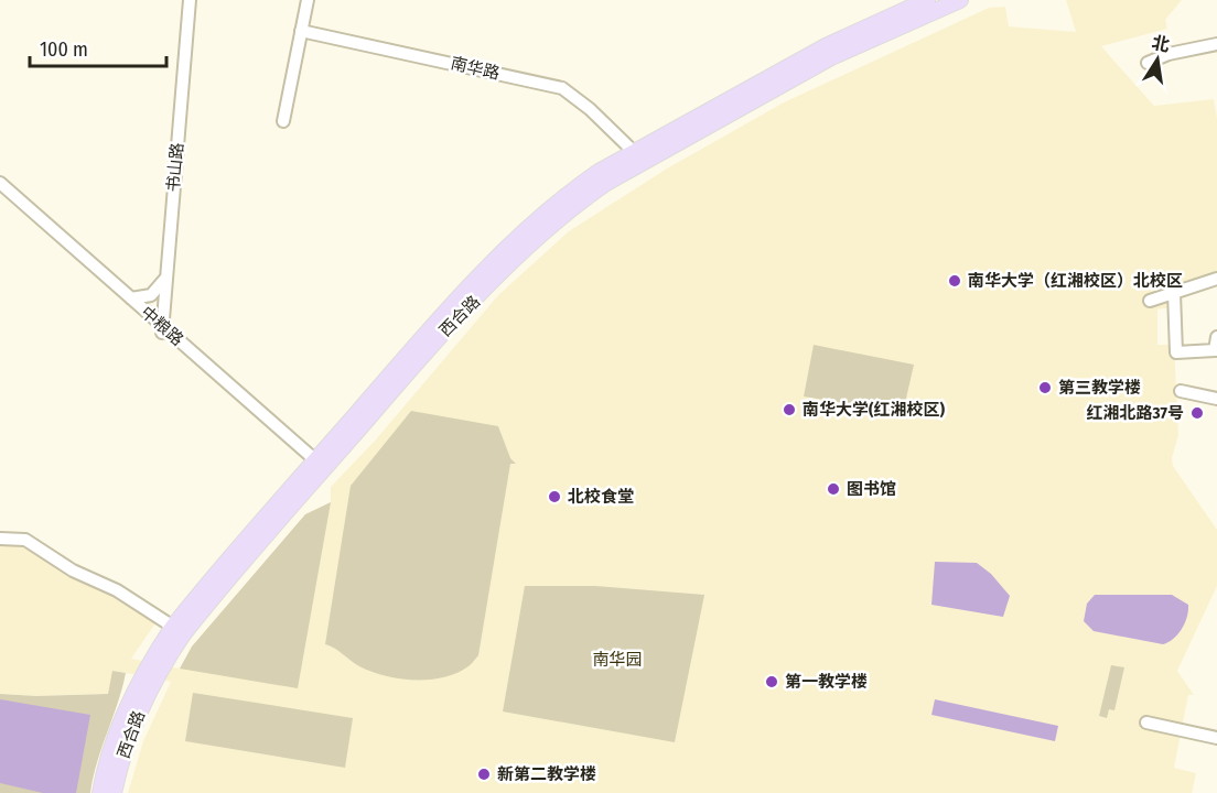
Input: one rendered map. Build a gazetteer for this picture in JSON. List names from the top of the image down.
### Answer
{
  "streets": {
    "main road": ["西合路"],
    "street": ["南华路", "书山路", "中粮路"]
  },
  "crossings": [
    ["书山路", "中粮路"],
    ["西合路", "中粮路"]
  ],
  "parks": ["南华园"],
  "places": [
    "南华大学（红湘校区）北校区",
    "第三教学楼",
    "南华大学(红湘校区)",
    "红湘北路37号",
    "图书馆",
    "北校食堂",
    "第一教学楼",
    "新第二教学楼"
  ],
  "scale_bar": "100 m",
  "north": "top"
}
